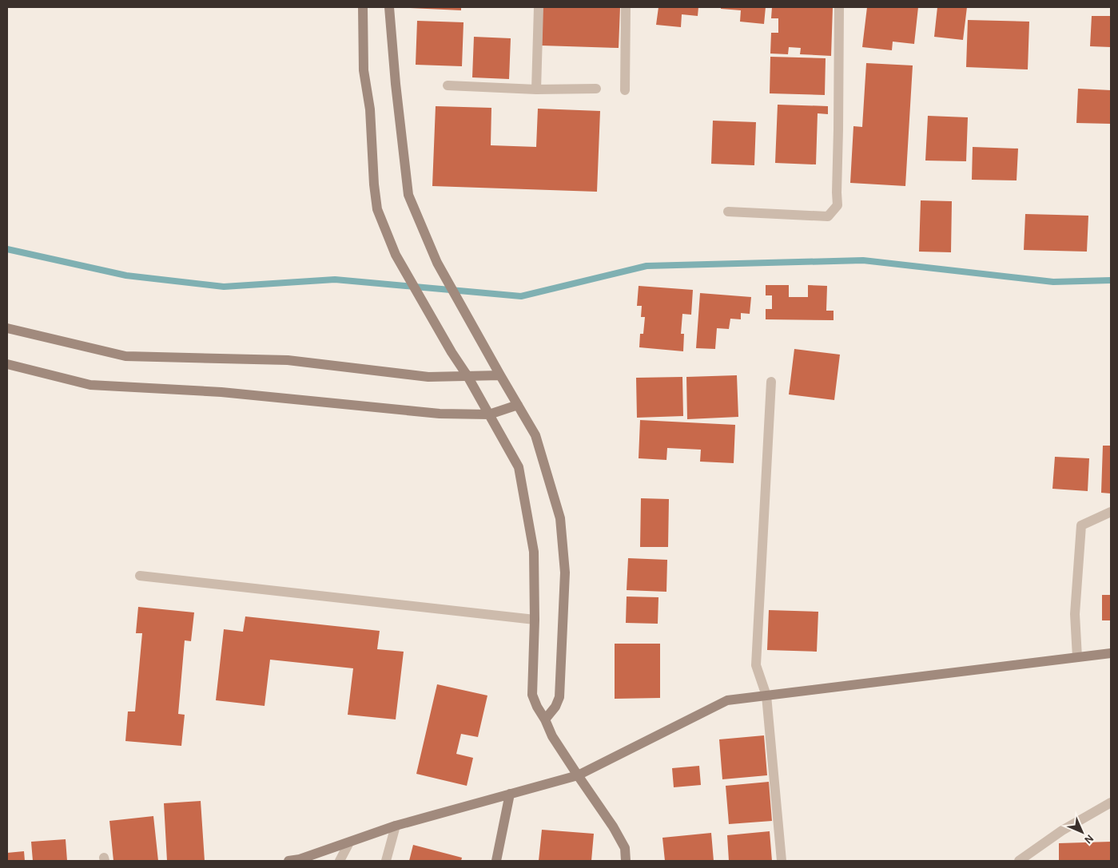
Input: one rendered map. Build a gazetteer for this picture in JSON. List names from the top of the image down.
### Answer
{
  "north": "bottom right"
}
